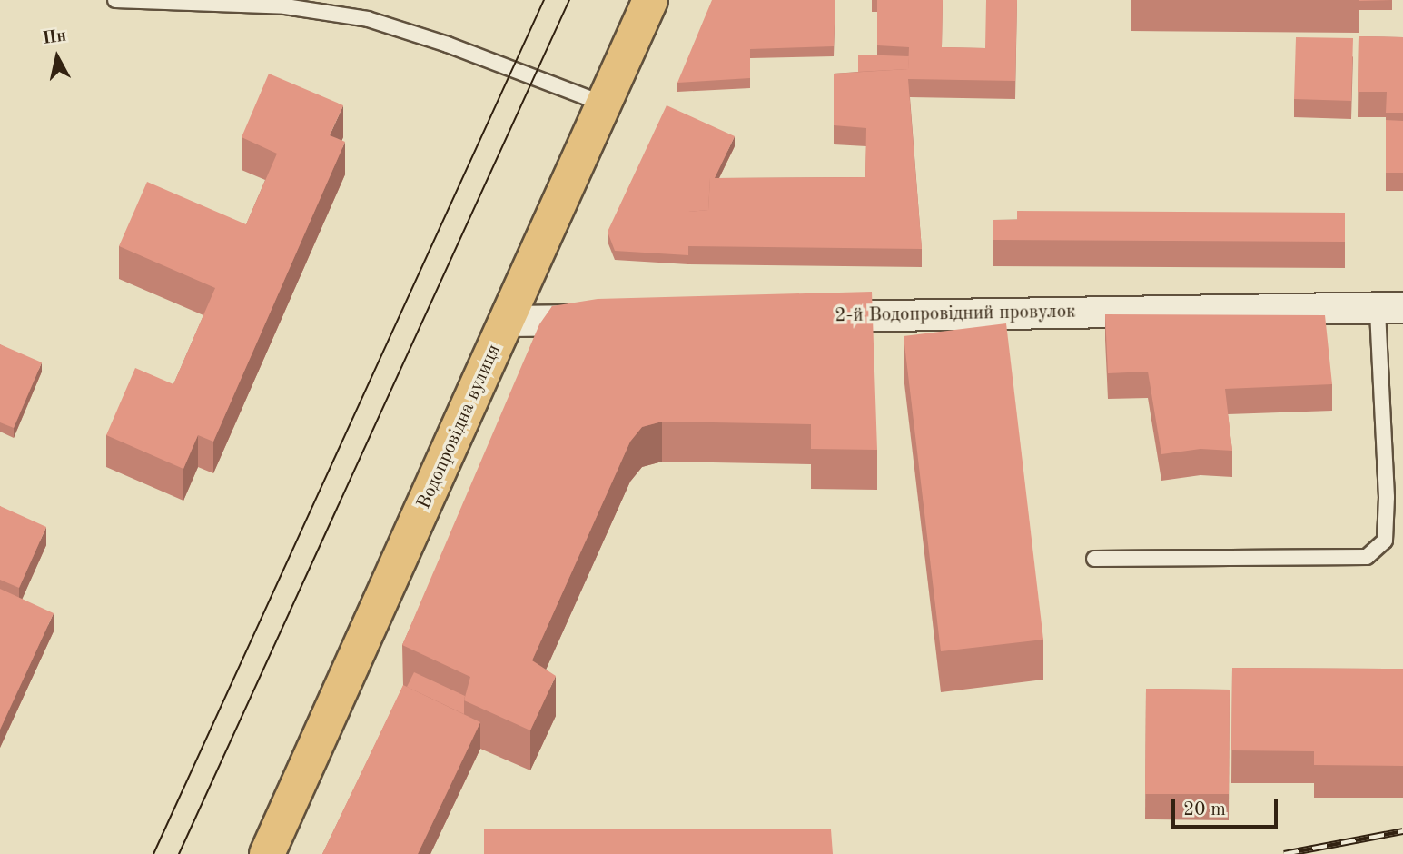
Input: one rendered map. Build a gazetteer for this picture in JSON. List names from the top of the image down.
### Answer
{
  "streets": {
    "main road": ["Водопровідна вулиця"],
    "street": ["2-й Водопровідний провулок"]
  },
  "scale_bar": "20 m",
  "north": "top"
}
